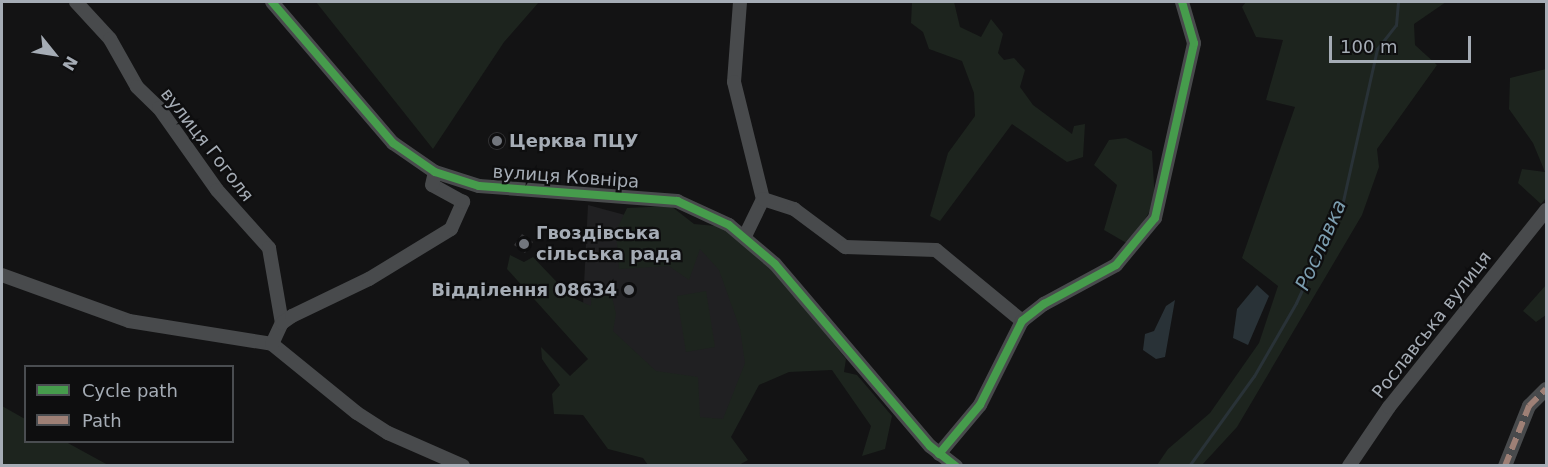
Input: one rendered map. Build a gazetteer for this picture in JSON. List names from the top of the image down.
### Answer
{
  "streets": {
    "street": ["вулиця Гоголя", "вулиця Ковніра", "Рославська вулиця"]
  },
  "water": ["Рославка"],
  "places": ["Церква ПЦУ", "Гвоздівська сільська рада", "Відділення 08634"],
  "legend": ["Cycle path", "Path"],
  "scale_bar": "100 m",
  "north": "bottom right"
}
